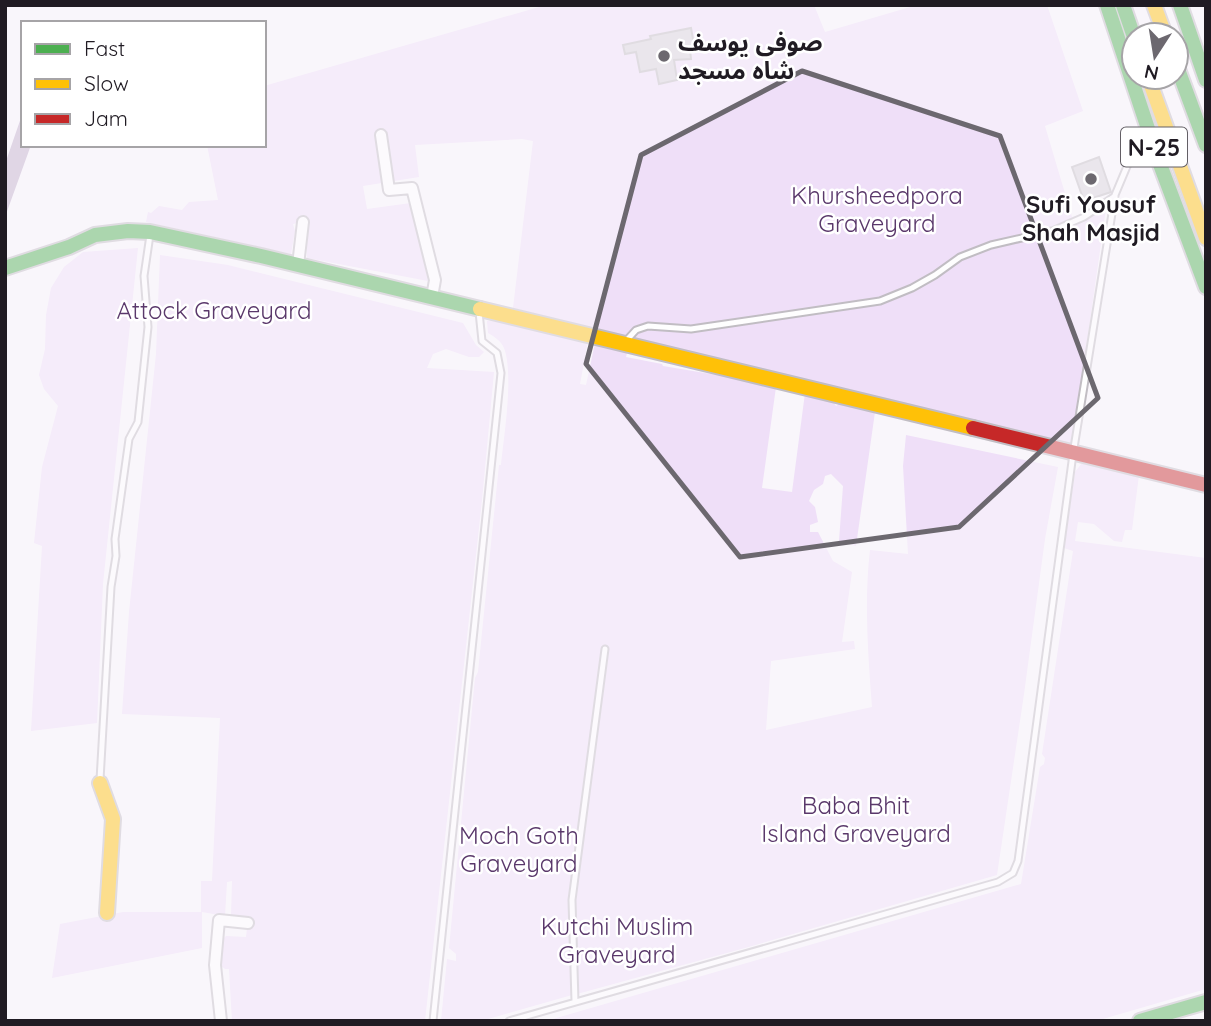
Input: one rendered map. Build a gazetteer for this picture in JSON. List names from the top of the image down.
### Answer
{
  "streets": {
    "main road": ["N-25"]
  },
  "parks": [
    "Khursheedpora Graveyard",
    "Attock Graveyard",
    "Baba Bhit Island Graveyard",
    "Moch Goth Graveyard",
    "Kutchi Muslim Graveyard"
  ],
  "places": ["صوفی یوسف شاہ مسجد", "Sufi Yousuf Shah Masjid"],
  "legend": ["Fast", "Slow", "Jam"],
  "north": "bottom"
}
